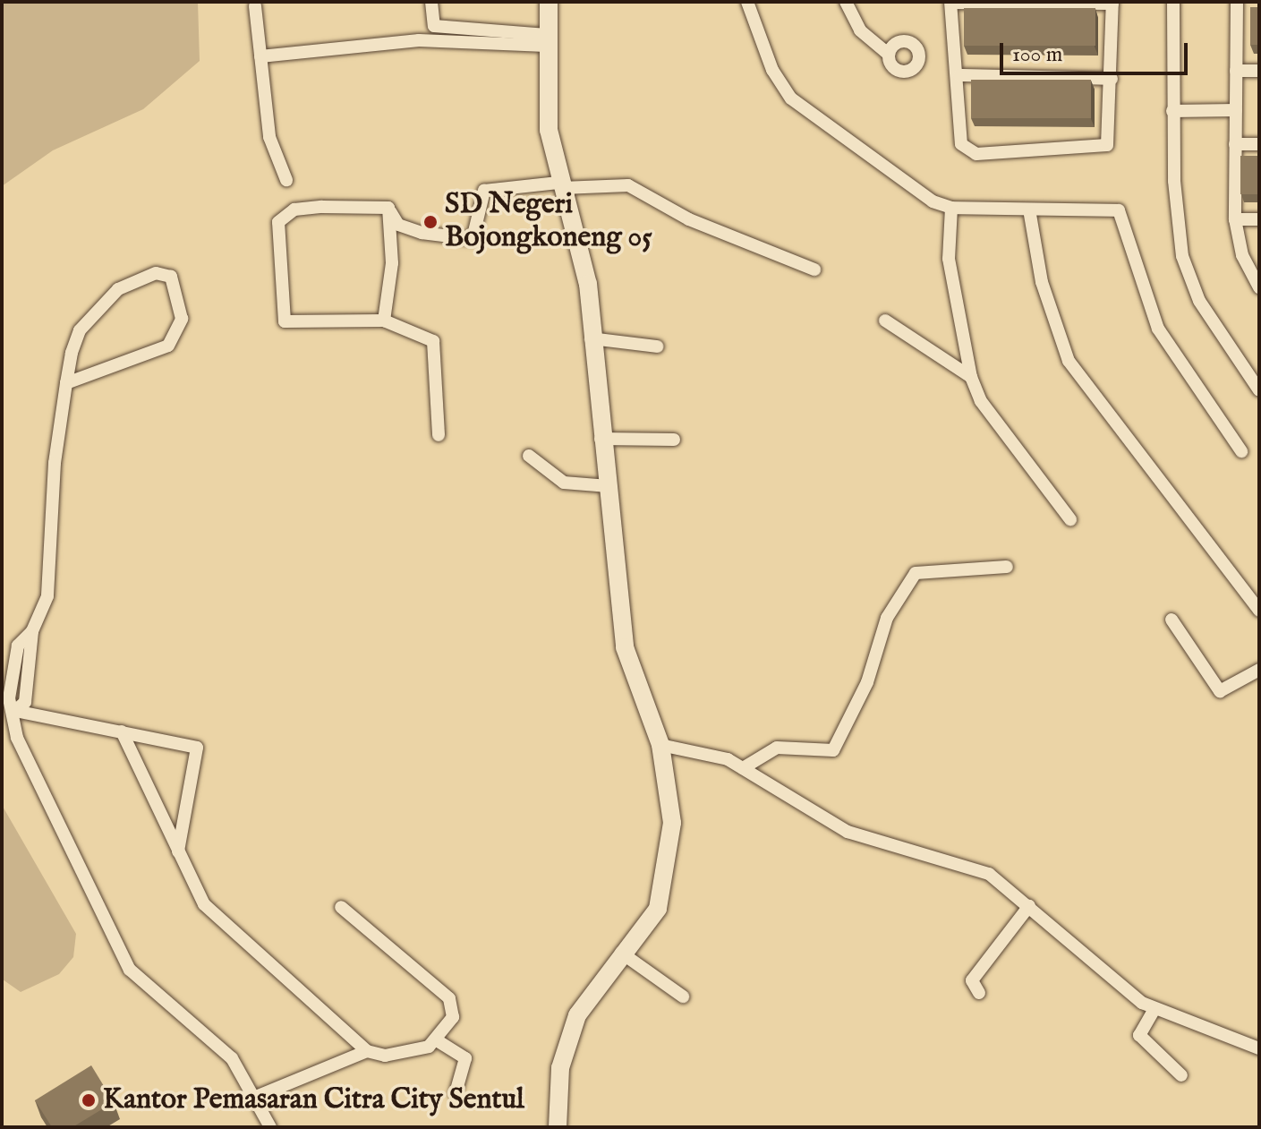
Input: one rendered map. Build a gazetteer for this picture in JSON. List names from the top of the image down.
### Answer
{
  "places": ["SD Negeri Bojongkoneng 05", "Kantor Pemasaran Citra City Sentul"],
  "scale_bar": "100 m"
}
